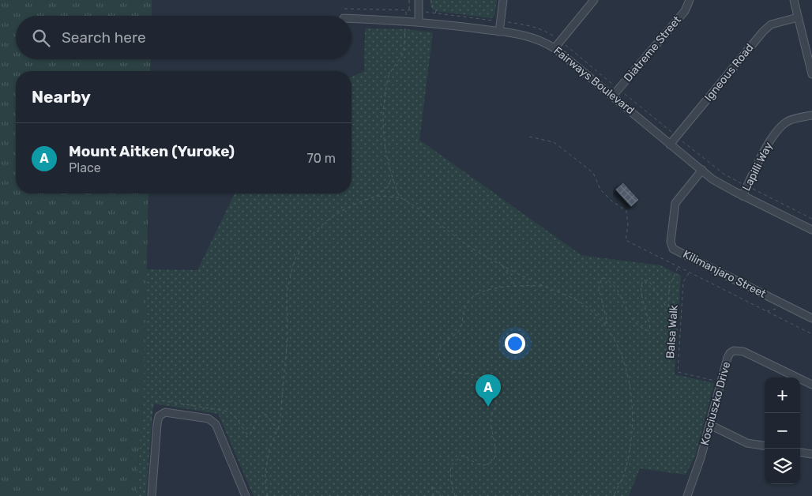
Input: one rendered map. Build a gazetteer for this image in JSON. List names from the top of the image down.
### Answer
{
  "streets": {
    "street": [
      "Diatreme Street",
      "Igneous Road",
      "Fairways Boulevard",
      "Lapilli Way",
      "Kilimanjaro Street",
      "Kosciuszko Drive"
    ],
    "path": ["Balsa Walk"]
  },
  "crossings": [
    ["Diatreme Street", "Fairways Boulevard"],
    ["Igneous Road", "Fairways Boulevard"],
    ["Fairways Boulevard", "Lapilli Way"],
    ["Fairways Boulevard", "Kilimanjaro Street"],
    ["Balsa Walk", "Kosciuszko Drive"]
  ],
  "page": {
    "search": "Search here",
    "heading": "Nearby",
    "list": [
      {
        "mark": "A",
        "name": "Mount Aitken (Yuroke)",
        "note": "Place",
        "value": "70 m"
      }
    ],
    "pins": "A",
    "map_buttons": ["+", "−"]
  }
}
